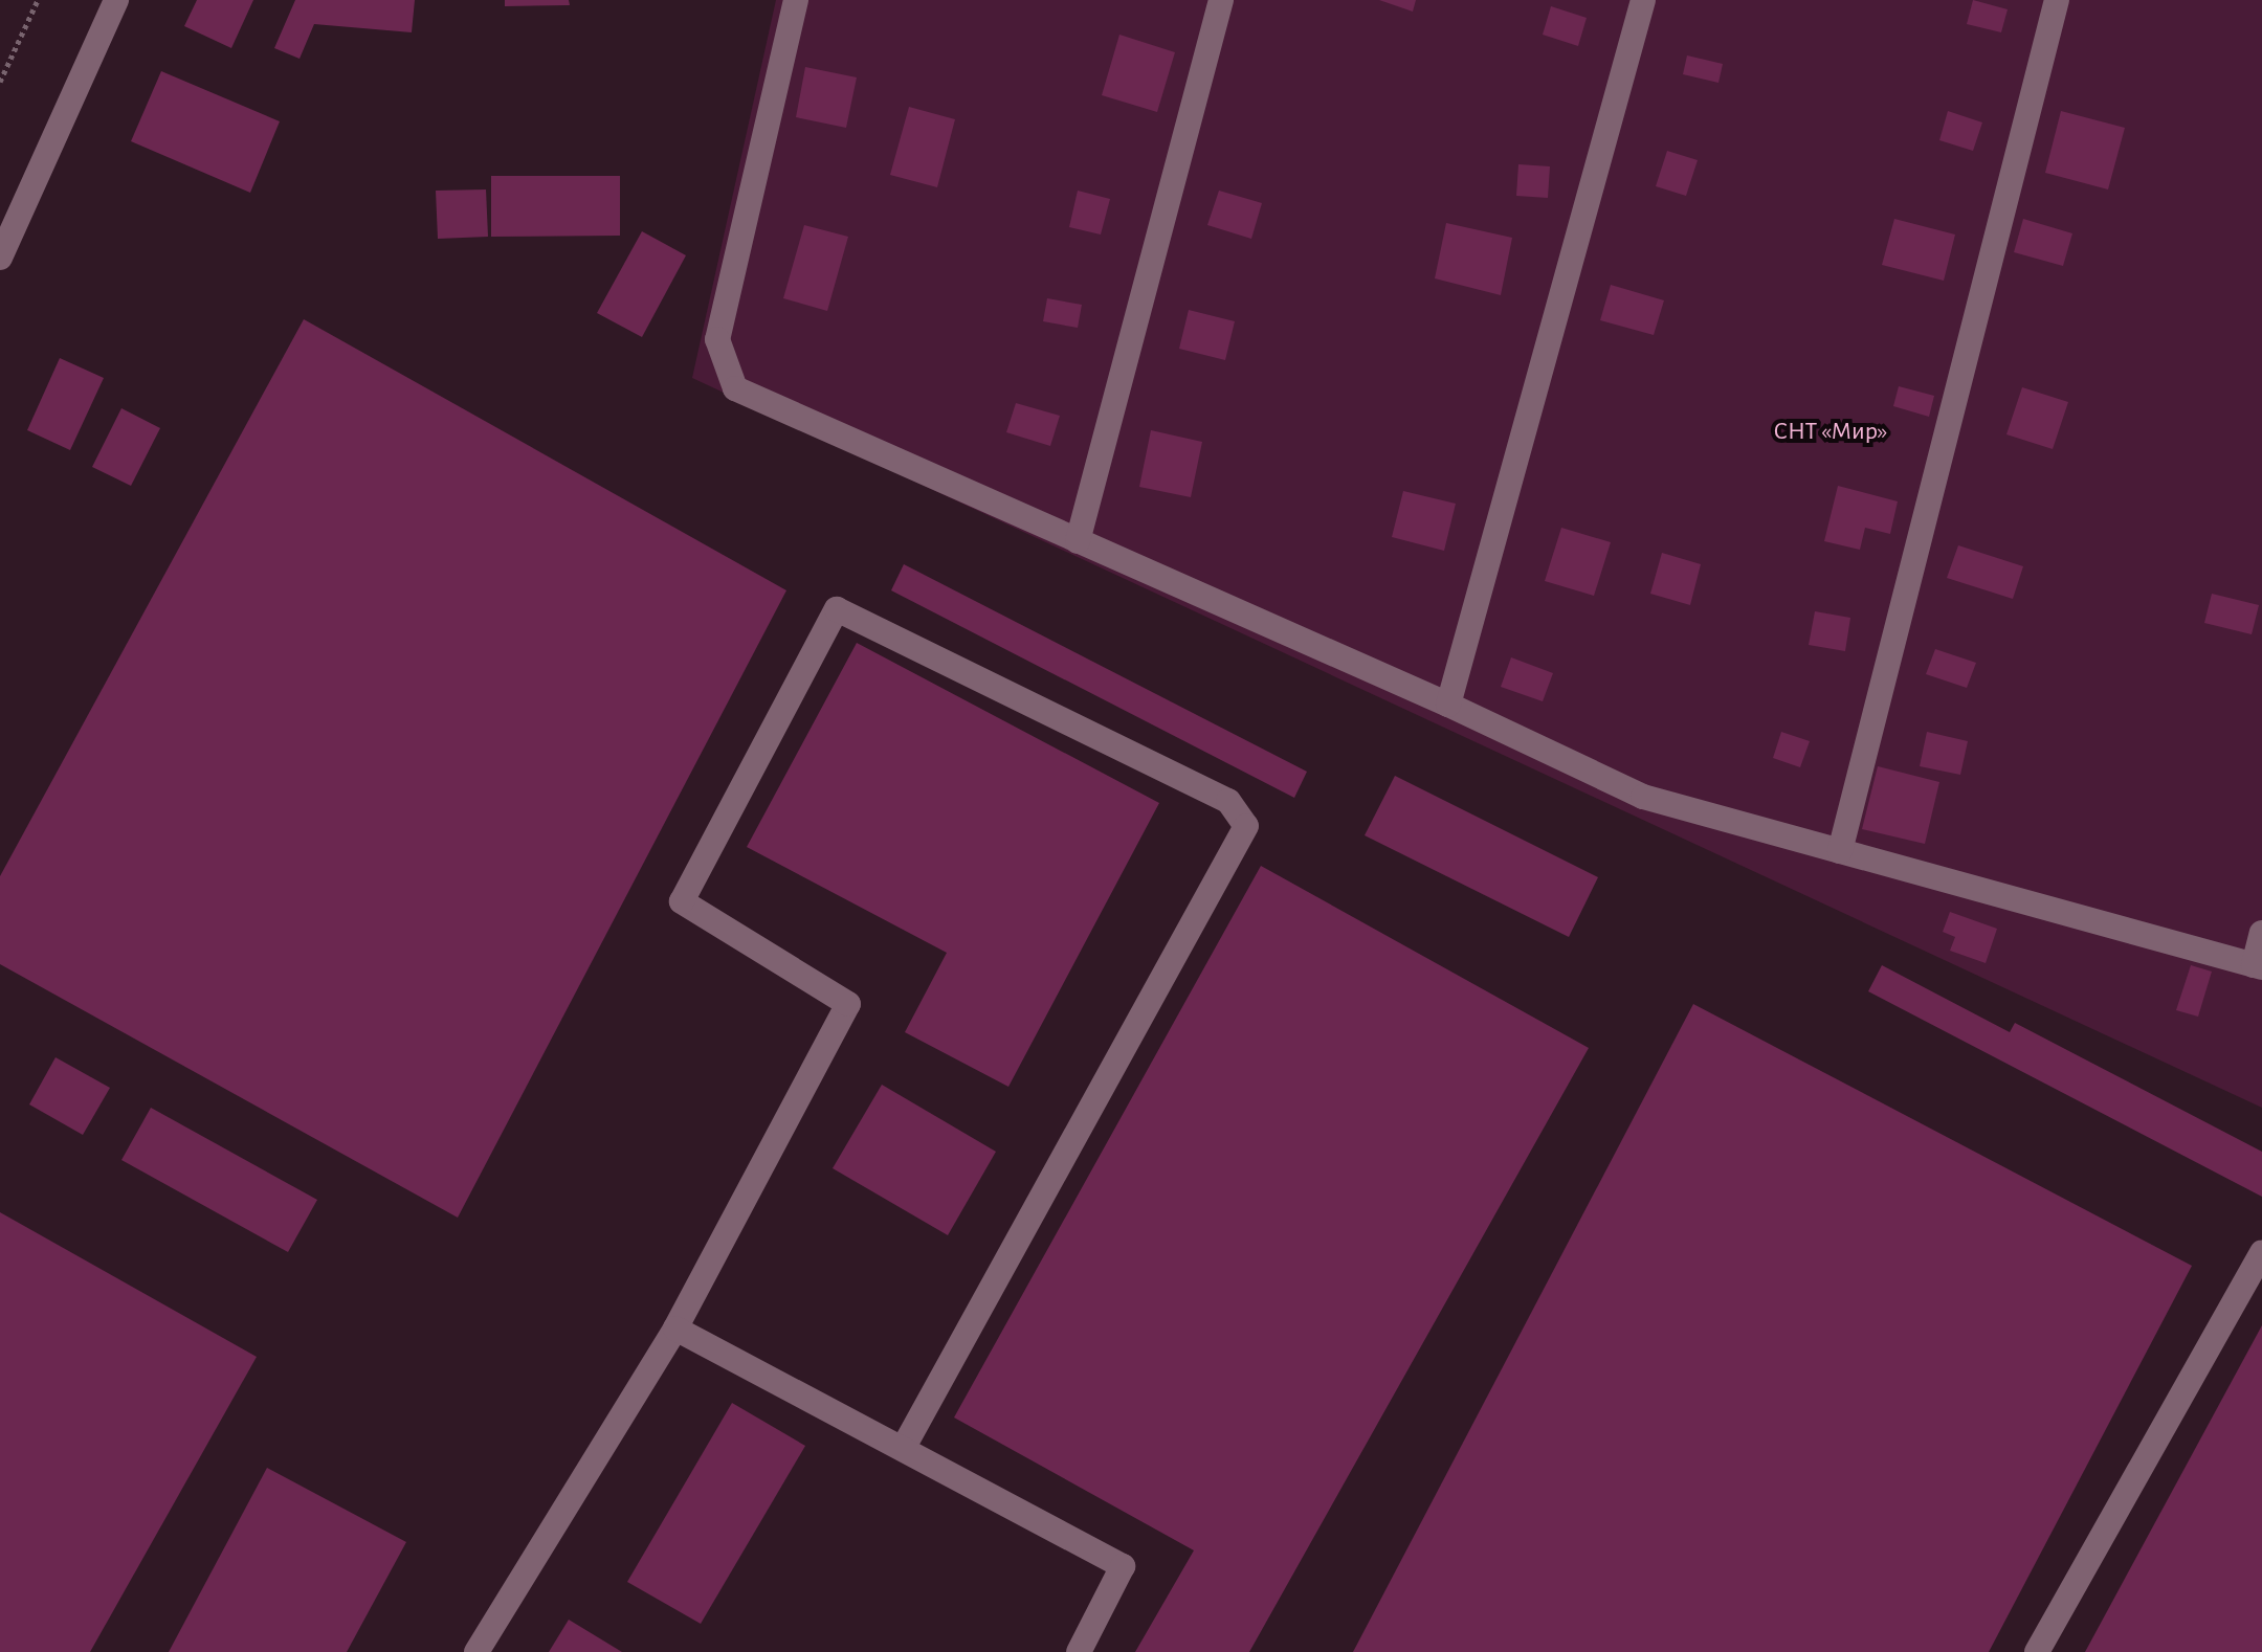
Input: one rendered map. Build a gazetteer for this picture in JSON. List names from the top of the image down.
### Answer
{
  "parks": ["СНТ «Мир»"]
}
